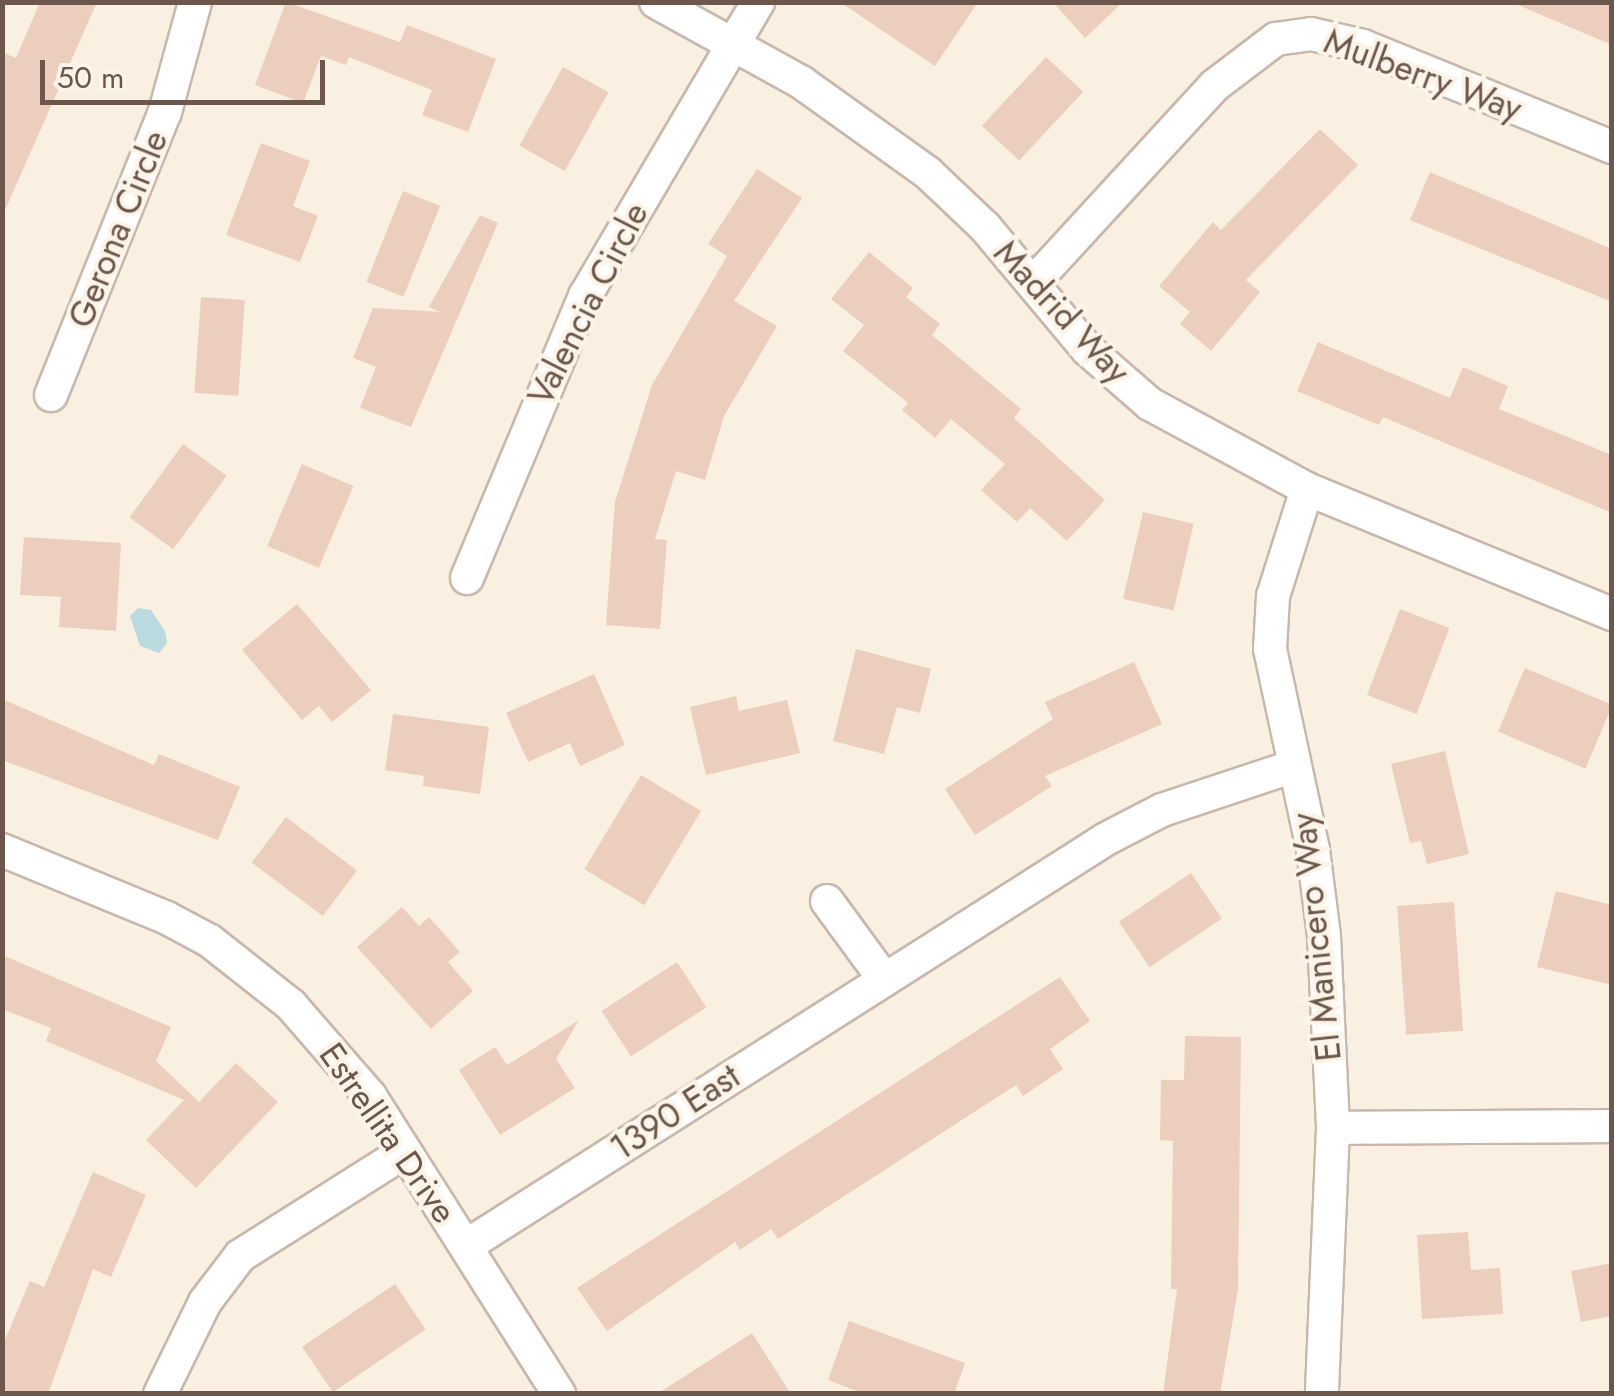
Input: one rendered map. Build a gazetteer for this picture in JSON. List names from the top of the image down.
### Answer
{
  "streets": {
    "street": [
      "Mulberry Way",
      "Gerona Circle",
      "Valencia Circle",
      "Madrid Way",
      "El Manicero Way",
      "1390 East",
      "Estrellita Drive"
    ]
  },
  "crossings": [
    ["Mulberry Way", "Madrid Way"],
    ["Valencia Circle", "Madrid Way"],
    ["Madrid Way", "El Manicero Way"],
    ["El Manicero Way", "1390 East"],
    ["1390 East", "Estrellita Drive"]
  ],
  "scale_bar": "50 m"
}
